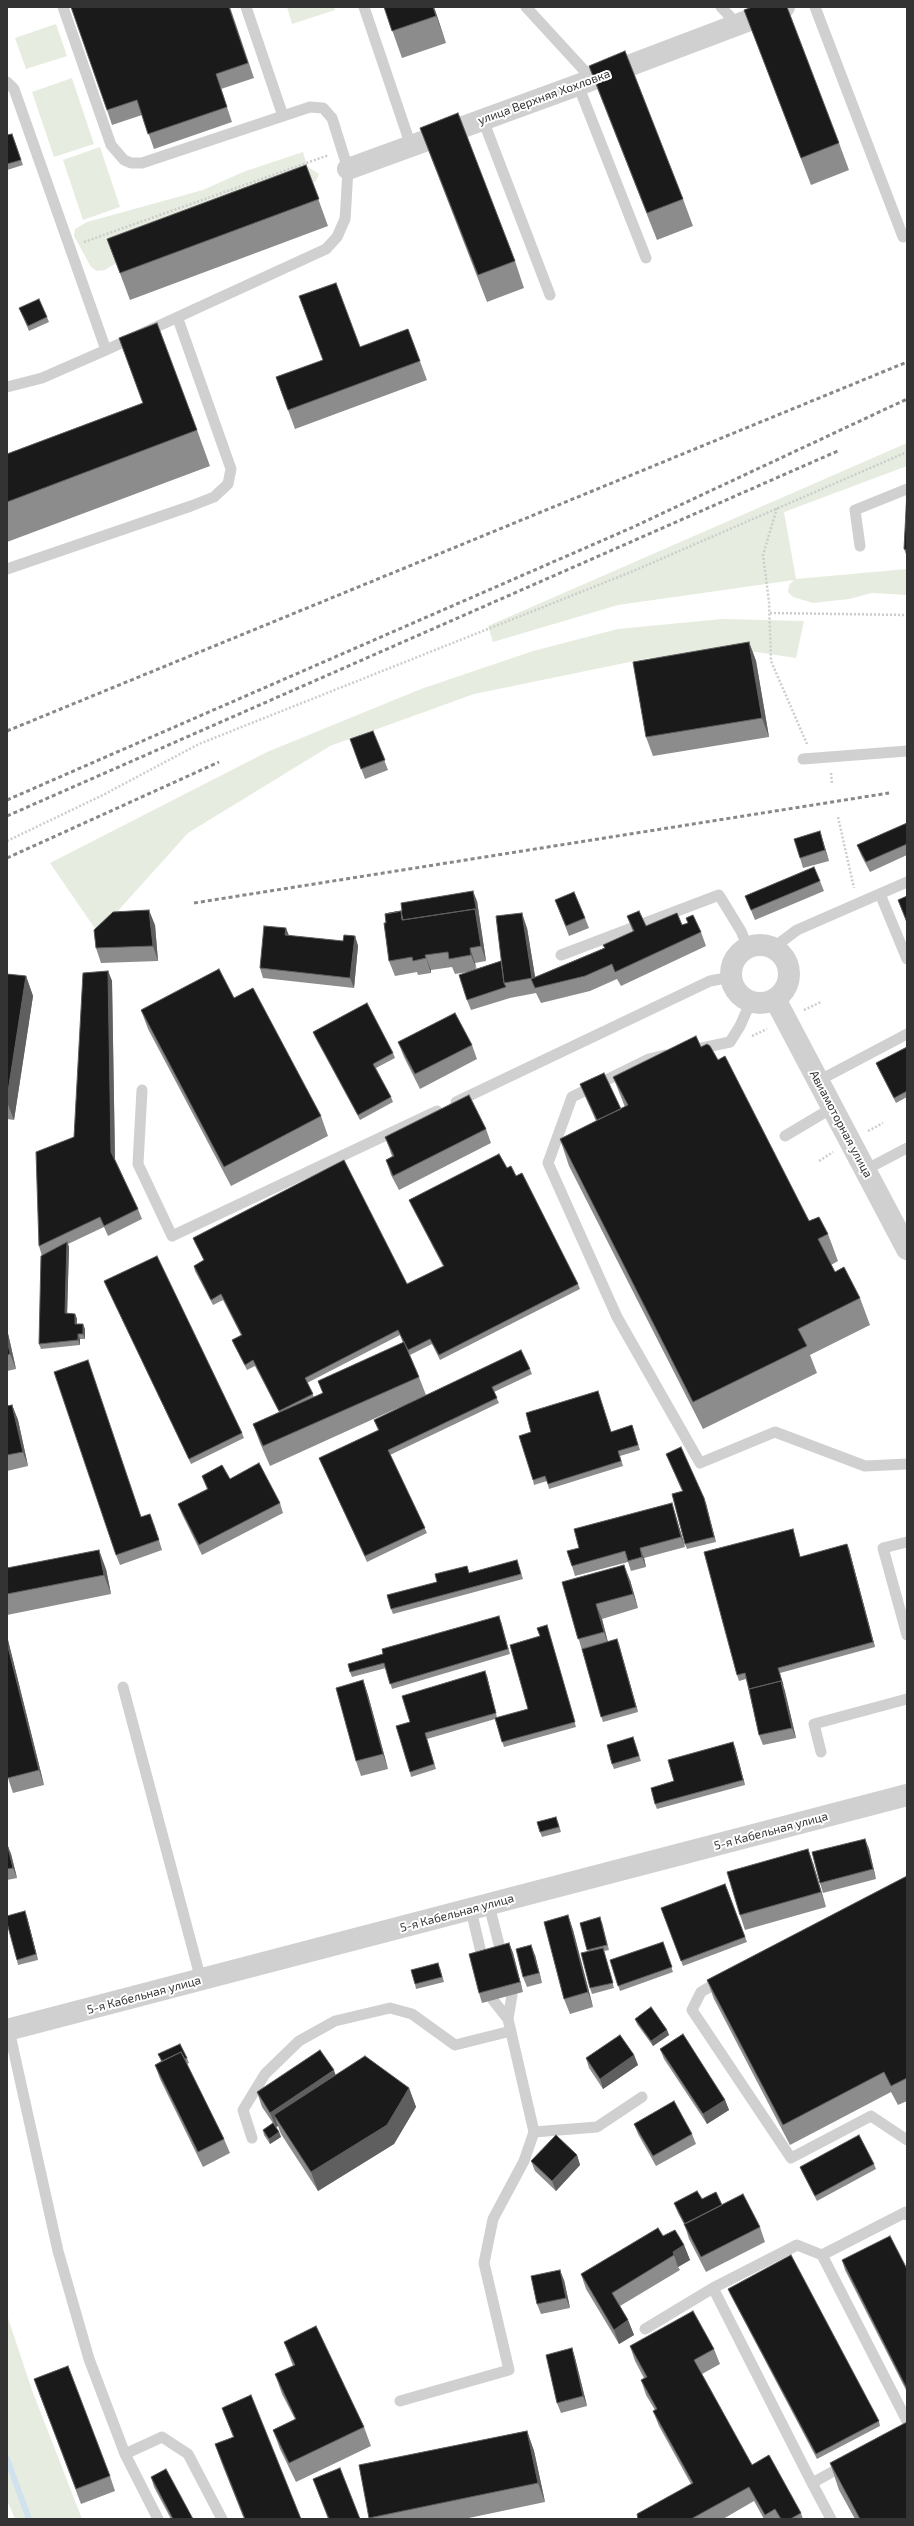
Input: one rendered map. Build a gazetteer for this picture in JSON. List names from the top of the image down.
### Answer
{
  "streets": {
    "street": ["улица Верхняя Хохловка", "Авиамоторная улица", "5-я Кабельная улица"]
  }
}
